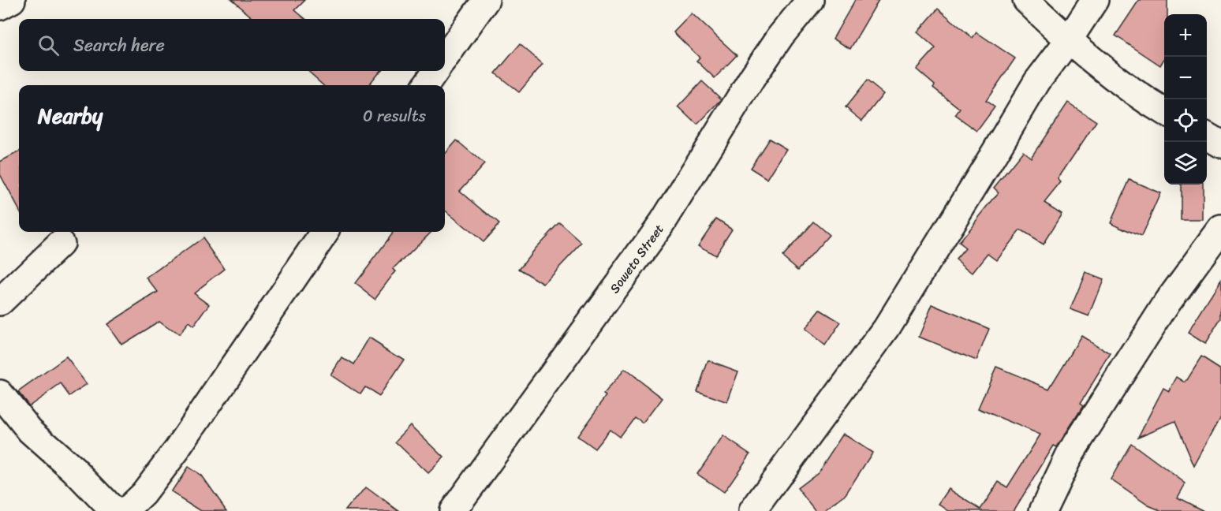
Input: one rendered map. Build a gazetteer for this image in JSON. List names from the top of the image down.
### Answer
{
  "streets": {
    "street": ["Soweto Street"]
  },
  "page": {
    "map_buttons": ["+", "−"],
    "search": "Search here",
    "heading": ["Nearby", "0 results"]
  }
}
